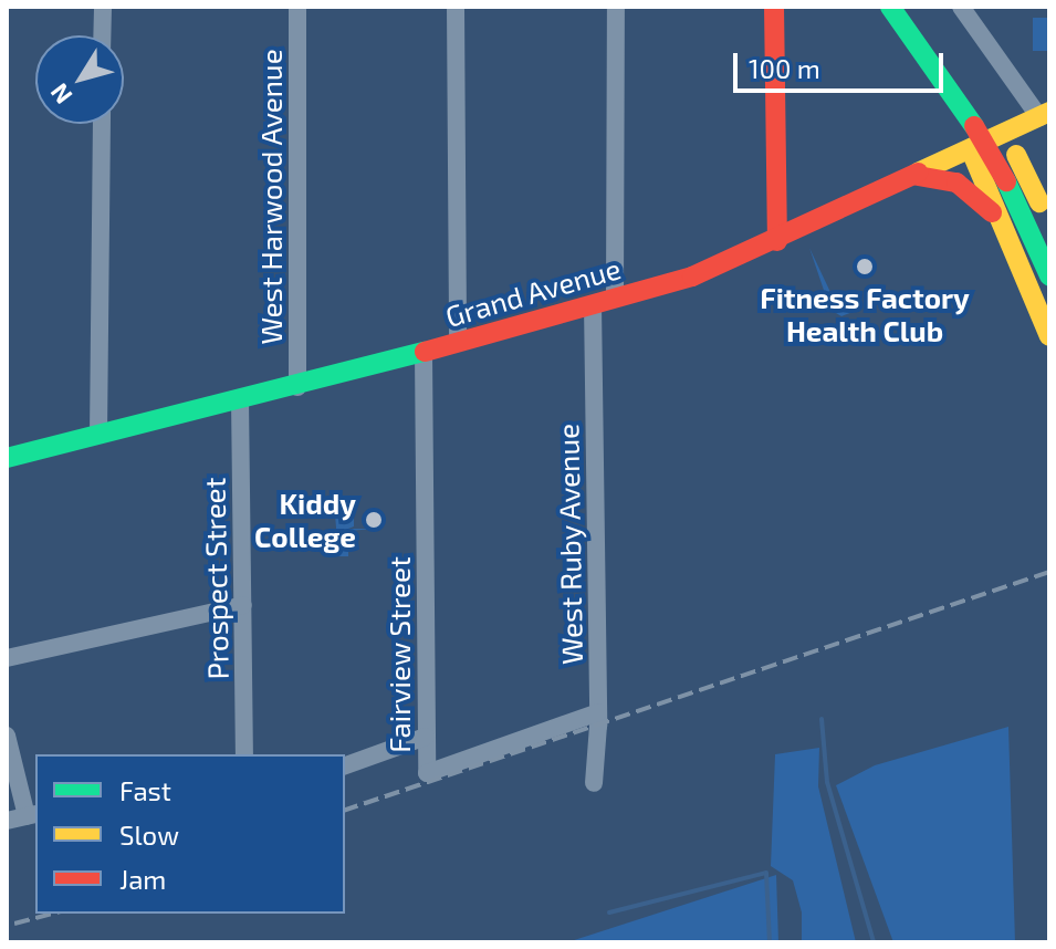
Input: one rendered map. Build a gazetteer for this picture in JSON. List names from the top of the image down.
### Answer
{
  "streets": {
    "main road": ["Grand Avenue"],
    "street": [
      "West Harwood Avenue",
      "West Ruby Avenue",
      "Prospect Street",
      "Fairview Street"
    ]
  },
  "crossings": [
    ["West Harwood Avenue", "Grand Avenue"],
    ["Grand Avenue", "West Ruby Avenue"],
    ["Grand Avenue", "Prospect Street"],
    ["Grand Avenue", "Fairview Street"],
    ["West Ruby Avenue", "Fairview Street"]
  ],
  "places": ["Fitness Factory Health Club", "Kiddy College"],
  "legend": ["Fast", "Slow", "Jam"],
  "scale_bar": "100 m",
  "north": "bottom left"
}
